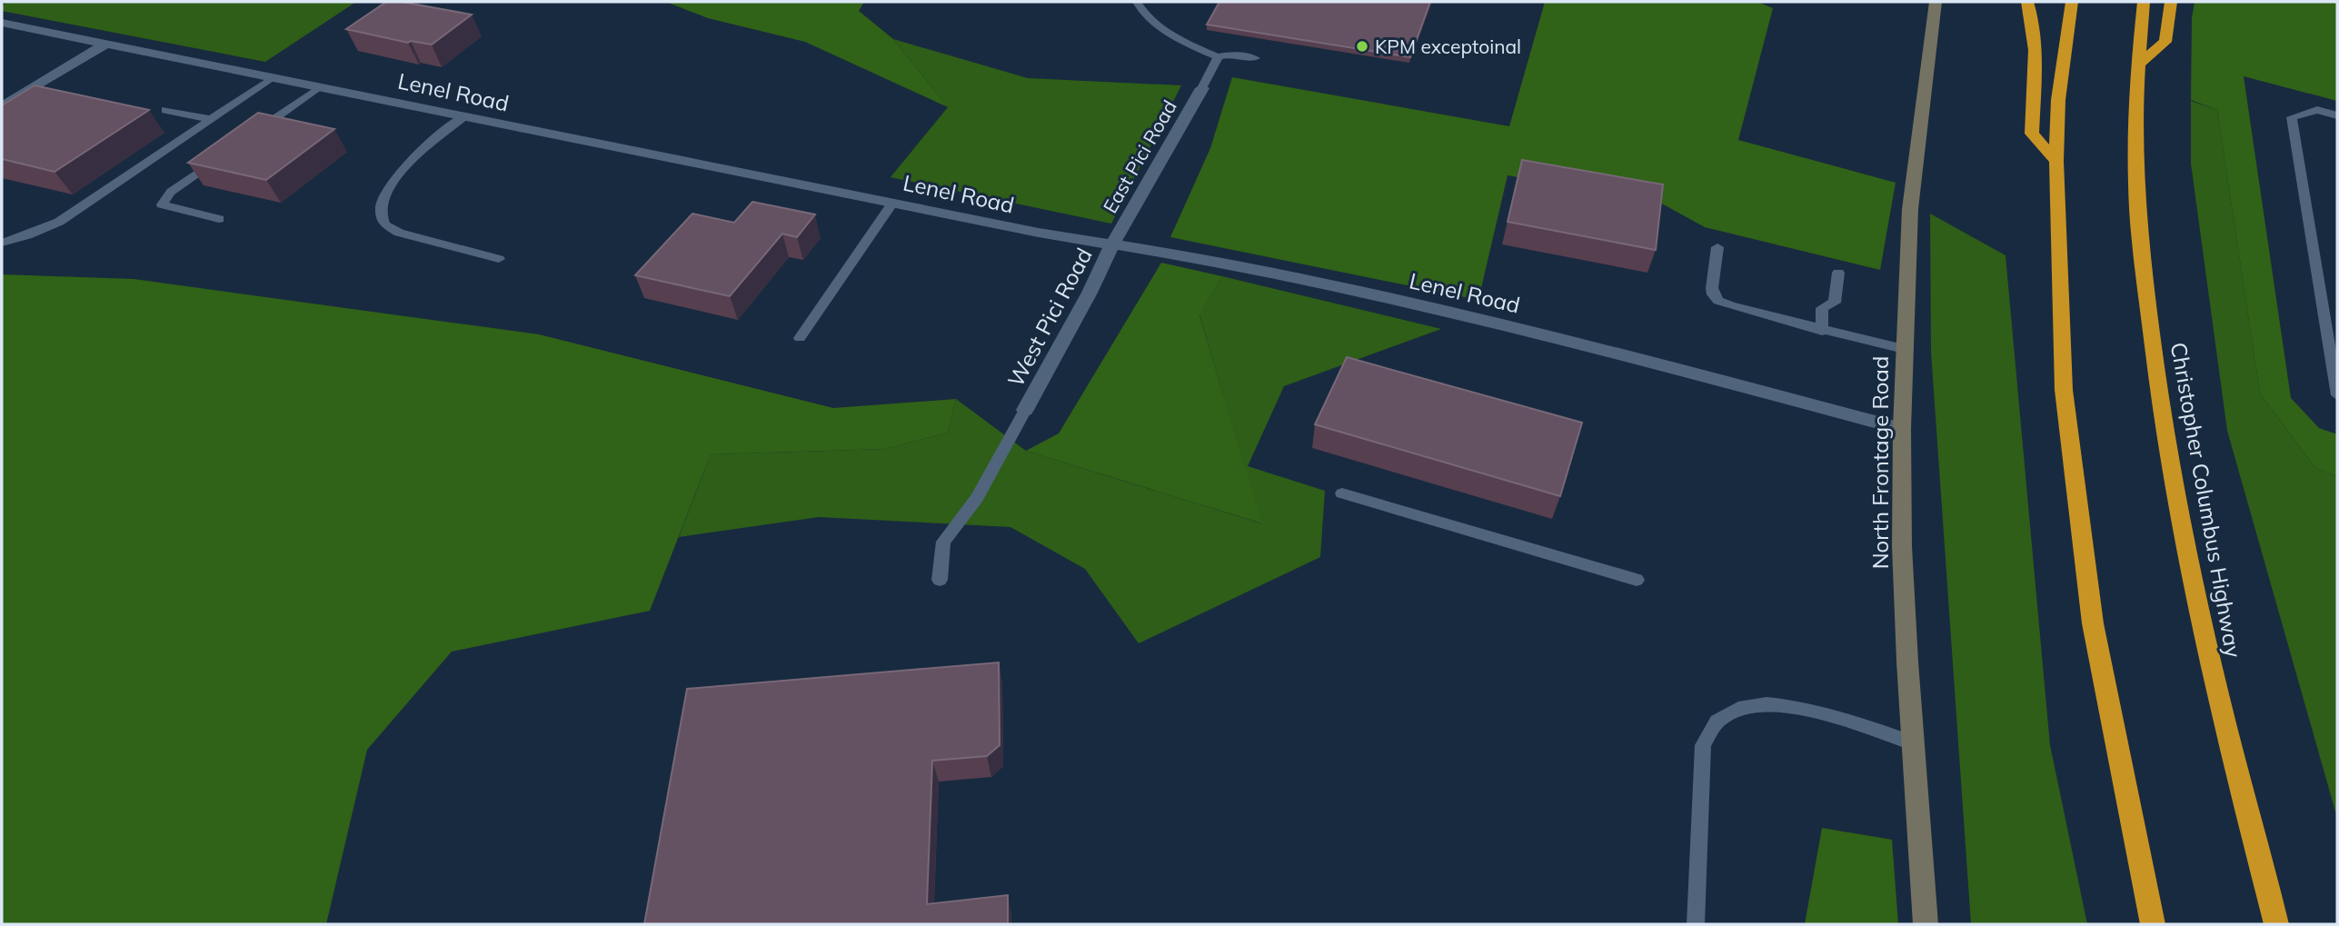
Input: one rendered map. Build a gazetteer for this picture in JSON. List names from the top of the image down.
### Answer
{
  "streets": {
    "highway": ["Christopher Columbus Highway"],
    "main road": ["North Frontage Road"],
    "street": ["Lenel Road", "East Pici Road", "West Pici Road"]
  },
  "crossings": [
    ["Lenel Road", "East Pici Road"],
    ["Lenel Road", "West Pici Road"],
    ["Lenel Road", "North Frontage Road"],
    ["East Pici Road", "West Pici Road"]
  ],
  "places": ["KPM exceptoinal"]
}
